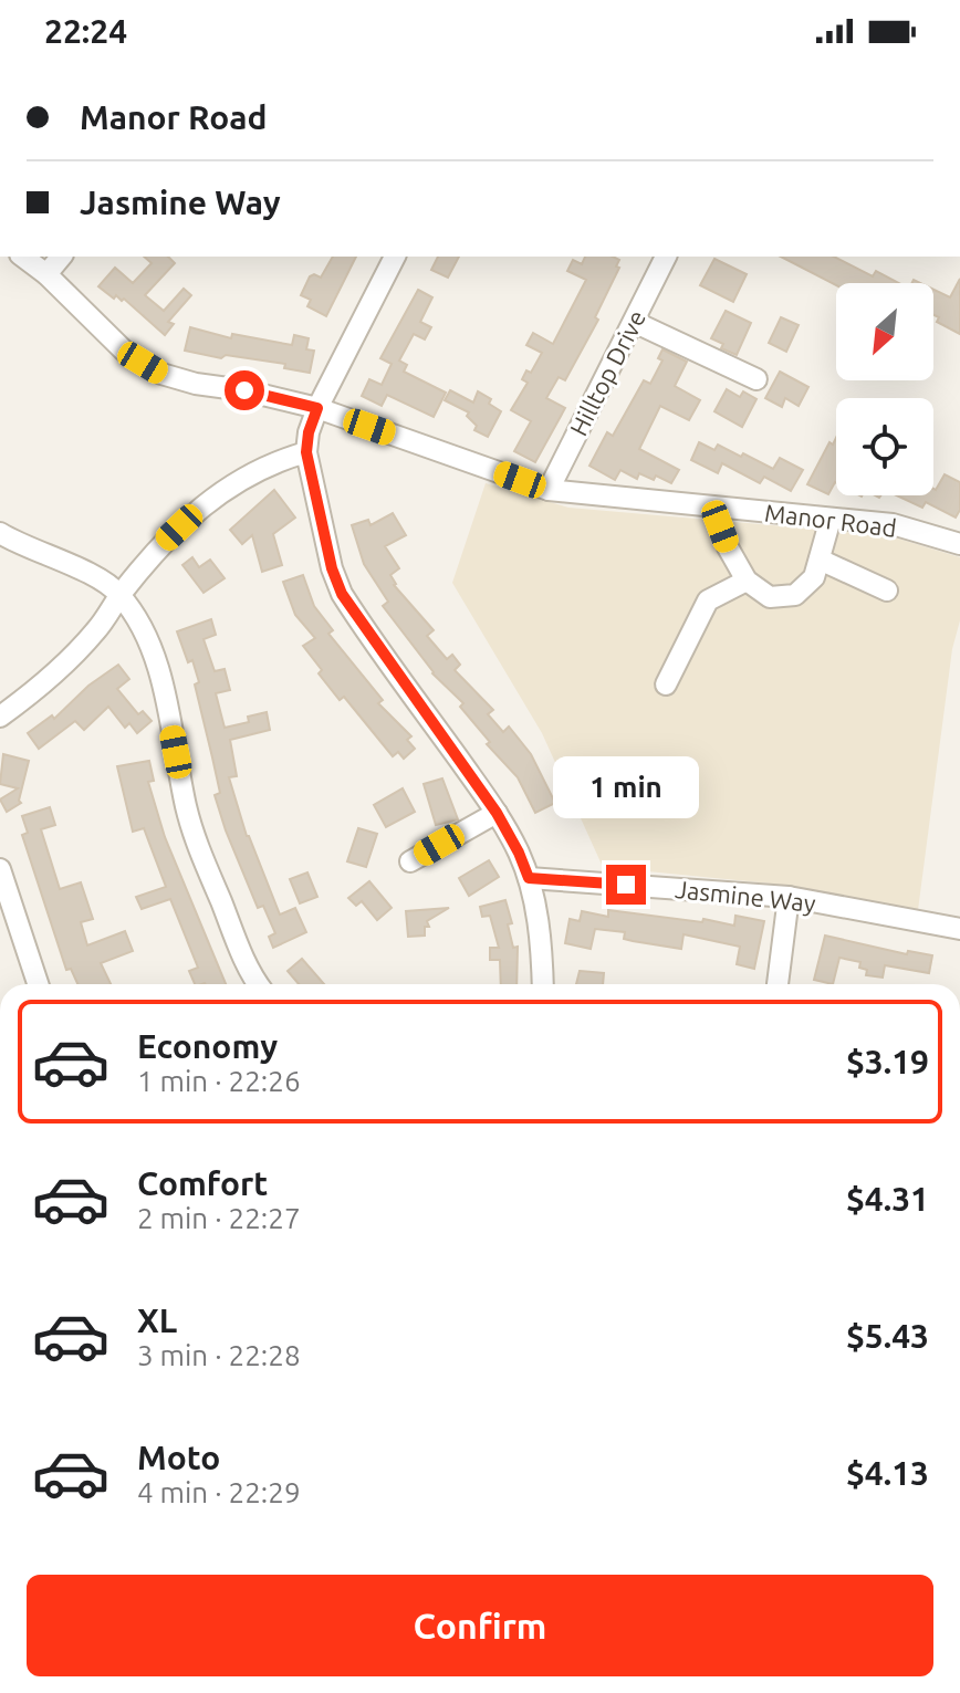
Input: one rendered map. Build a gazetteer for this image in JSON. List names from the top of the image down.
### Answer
{
  "streets": {
    "street": ["Hilltop Drive", "Manor Road", "Jasmine Way"]
  },
  "crossings": [
    ["Hilltop Drive", "Manor Road"]
  ],
  "north": "bottom left",
  "page": {
    "status": "22:24",
    "banner": ["Manor Road", "Jasmine Way"],
    "bubble": "1 min",
    "list": [
      {
        "name": "Economy",
        "note": "1 min · 22:26",
        "value": "$3.19"
      },
      {
        "name": "Comfort",
        "note": "2 min · 22:27",
        "value": "$4.31"
      },
      {
        "name": "XL",
        "note": "3 min · 22:28",
        "value": "$5.43"
      },
      {
        "name": "Moto",
        "note": "4 min · 22:29",
        "value": "$4.13"
      }
    ],
    "buttons": "Confirm"
  }
}
